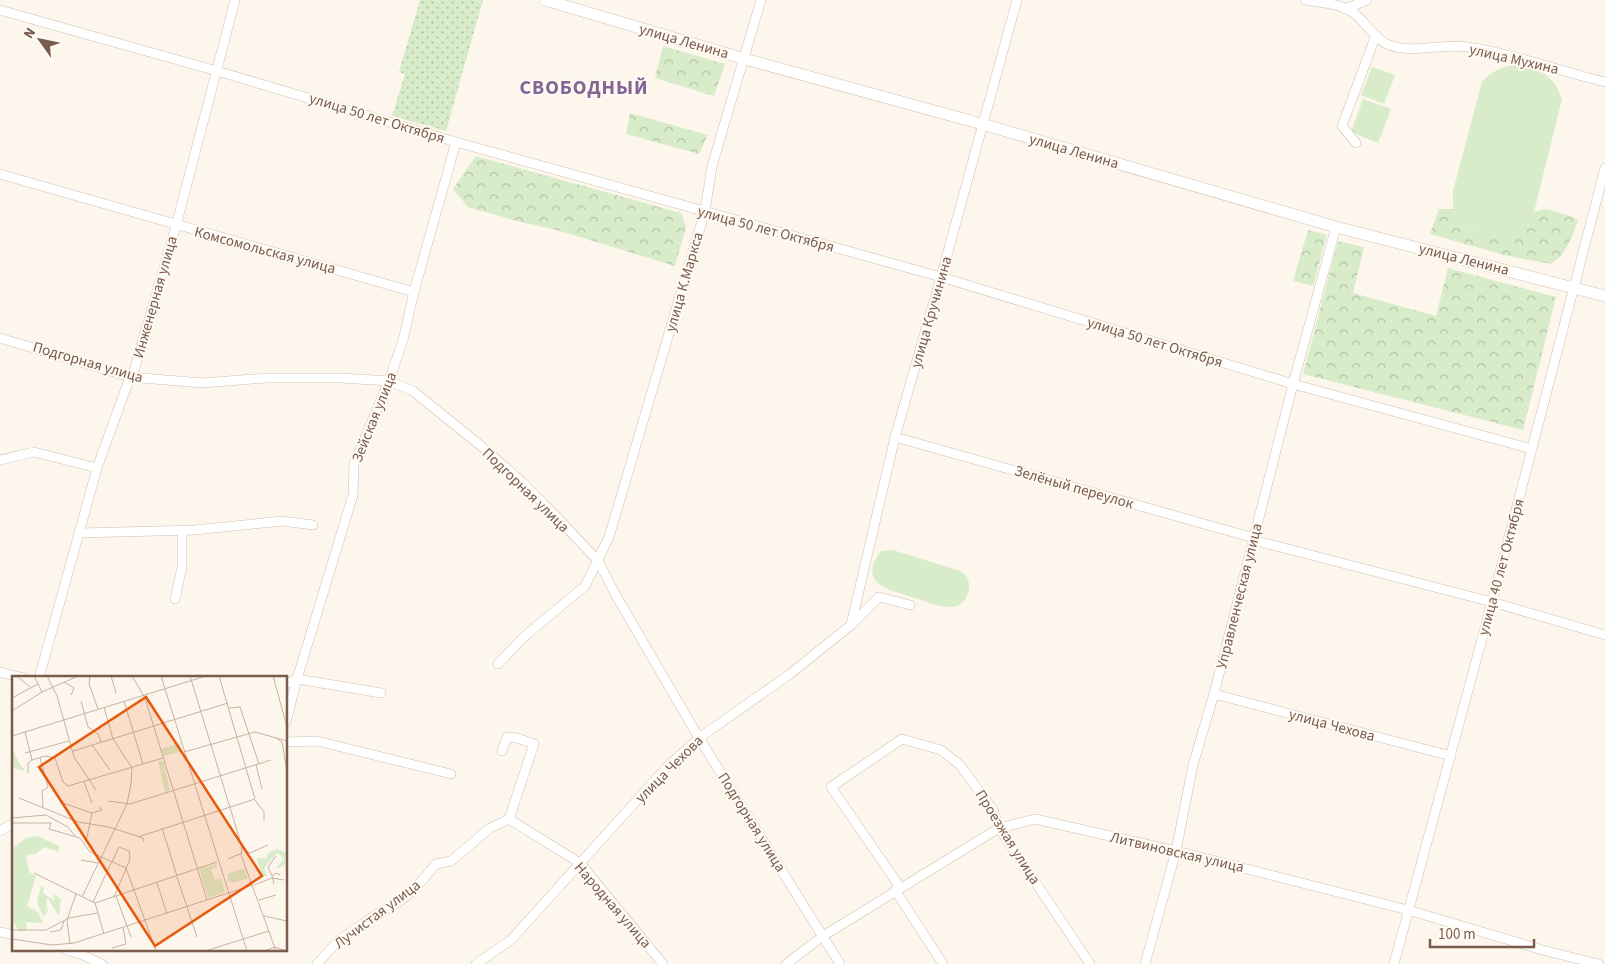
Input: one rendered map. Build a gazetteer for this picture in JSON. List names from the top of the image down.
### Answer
{
  "streets": {
    "main road": ["улица Ленина"],
    "street": [
      "улица Мухина",
      "улица 50 лет Октября",
      "Комсомольская улица",
      "улица К.Маркса",
      "Инженерная улица",
      "улица Кручинина",
      "Подгорная улица",
      "Зейская улица",
      "Зелёный переулок",
      "улица 40 лет Октября",
      "Управленческая улица",
      "улица Чехова",
      "Проезжая улица",
      "Литвиновская улица",
      "Народная улица",
      "Лучистая улица"
    ]
  },
  "crossings": [
    ["улица Ленина", "улица К.Маркса"],
    ["улица Ленина", "улица Кручинина"],
    ["улица Ленина", "улица 40 лет Октября"],
    ["улица Ленина", "Управленческая улица"],
    ["улица 50 лет Октября", "улица К.Маркса"],
    ["улица 50 лет Октября", "Инженерная улица"],
    ["улица 50 лет Октября", "улица Кручинина"],
    ["улица 50 лет Октября", "Зейская улица"],
    ["улица 50 лет Октября", "улица 40 лет Октября"],
    ["улица 50 лет Октября", "Управленческая улица"],
    ["Комсомольская улица", "Инженерная улица"],
    ["Комсомольская улица", "Зейская улица"],
    ["улица К.Маркса", "Подгорная улица"],
    ["Инженерная улица", "Подгорная улица"],
    ["улица Кручинина", "Зелёный переулок"],
    ["улица Кручинина", "улица Чехова"],
    ["Подгорная улица", "Зейская улица"],
    ["Подгорная улица", "улица Чехова"],
    ["Подгорная улица", "Литвиновская улица"],
    ["Зелёный переулок", "улица 40 лет Октября"],
    ["Зелёный переулок", "Управленческая улица"],
    ["улица 40 лет Октября", "улица Чехова"],
    ["улица 40 лет Октября", "Литвиновская улица"],
    ["Управленческая улица", "улица Чехова"],
    ["Управленческая улица", "Литвиновская улица"],
    ["улица Чехова", "Народная улица"],
    ["Проезжая улица", "Литвиновская улица"],
    ["Народная улица", "Лучистая улица"]
  ],
  "districts": ["СВОБОДНЫЙ"],
  "scale_bar": "100 m",
  "north": "top left"
}
